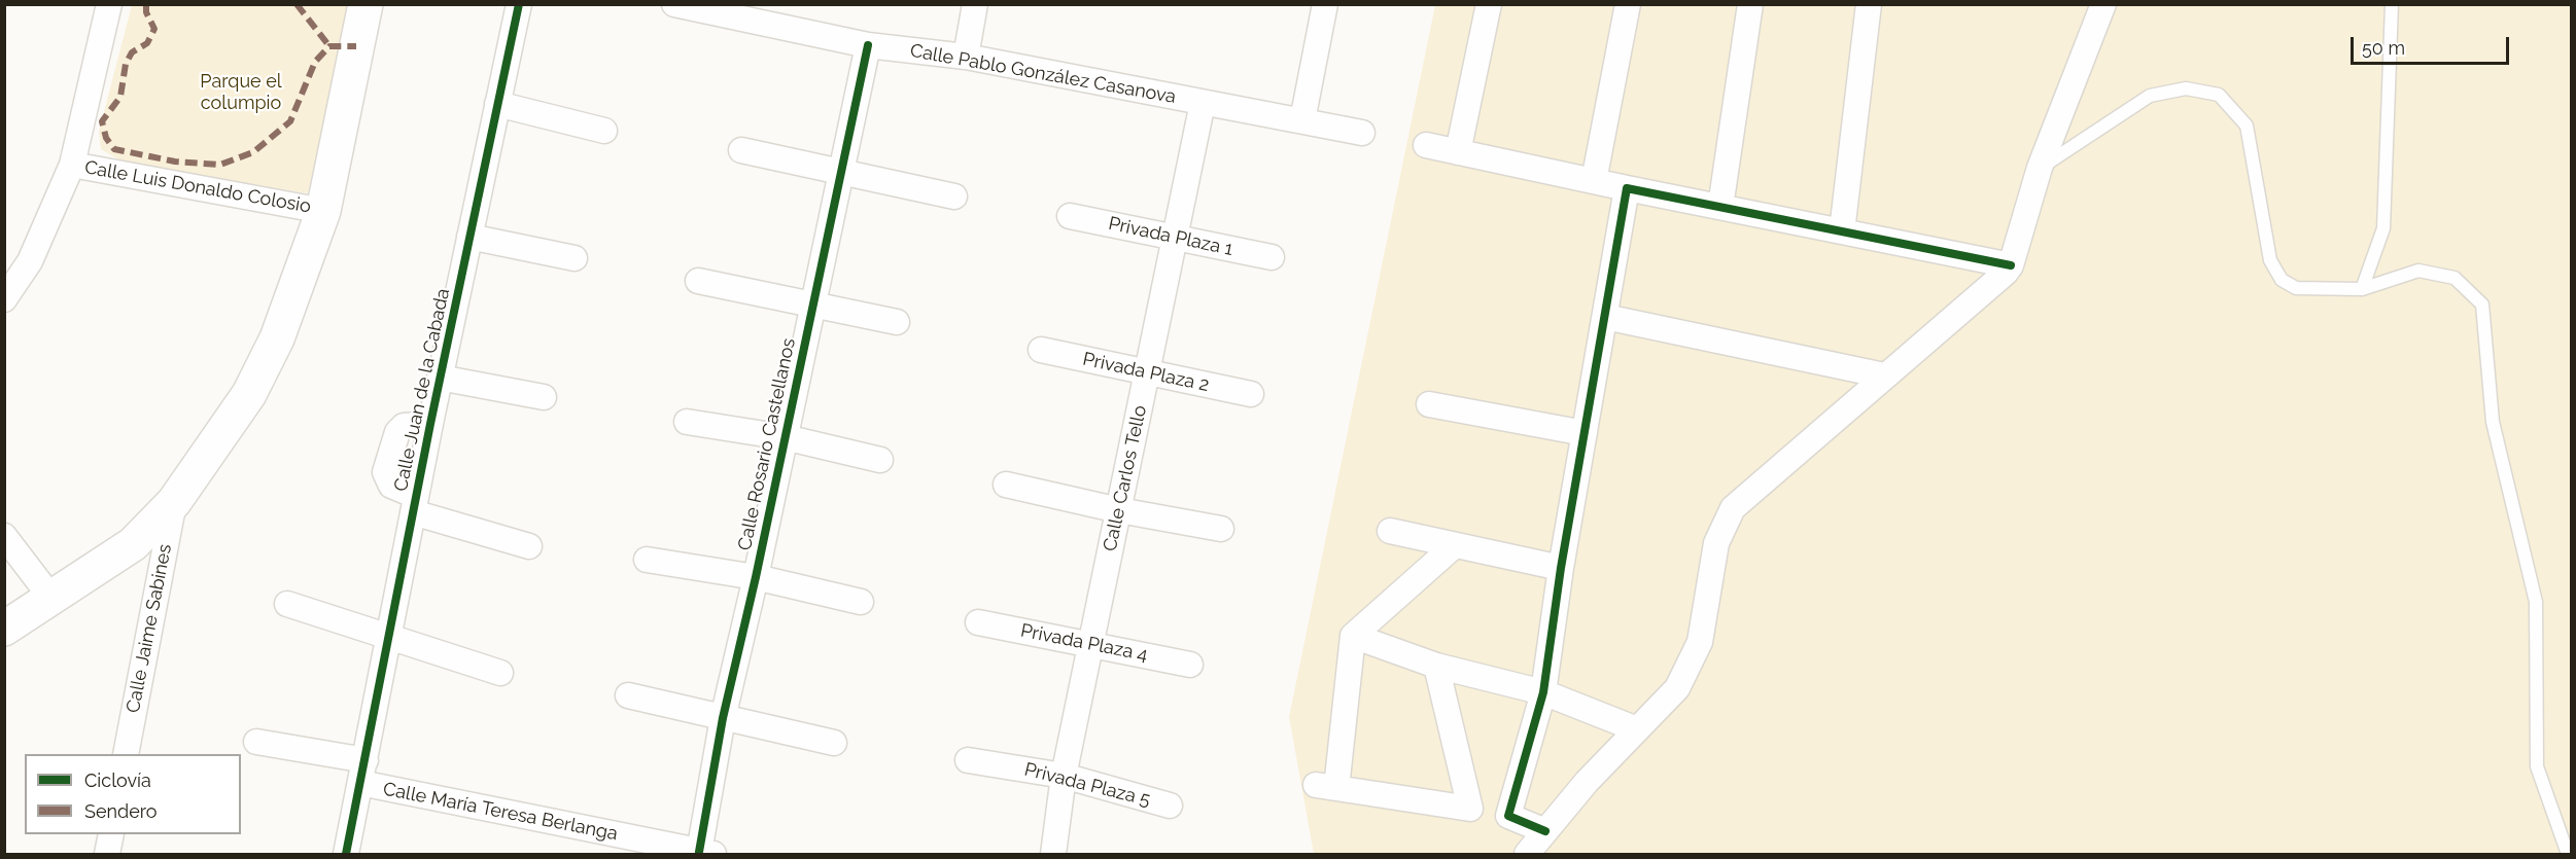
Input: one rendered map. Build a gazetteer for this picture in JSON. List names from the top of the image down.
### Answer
{
  "streets": {
    "street": [
      "Calle Pablo González Casanova",
      "Calle Luis Donaldo Colosio",
      "Privada Plaza 1",
      "Privada Plaza 2",
      "Calle Juan de la Cabada",
      "Calle Rosario Castellanos",
      "Calle Carlos Tello",
      "Calle Jaime Sabines",
      "Privada Plaza 4",
      "Privada Plaza 5",
      "Calle María Teresa Berlanga"
    ]
  },
  "crossings": [
    ["Calle Pablo González Casanova", "Calle Rosario Castellanos"],
    ["Calle Pablo González Casanova", "Calle Carlos Tello"],
    ["Privada Plaza 1", "Calle Carlos Tello"],
    ["Privada Plaza 2", "Calle Carlos Tello"],
    ["Calle Juan de la Cabada", "Calle María Teresa Berlanga"],
    ["Calle Rosario Castellanos", "Calle María Teresa Berlanga"],
    ["Calle Carlos Tello", "Privada Plaza 4"],
    ["Calle Carlos Tello", "Privada Plaza 5"]
  ],
  "parks": ["Parque el columpio"],
  "legend": ["Ciclovía", "Sendero"],
  "scale_bar": "50 m"
}
